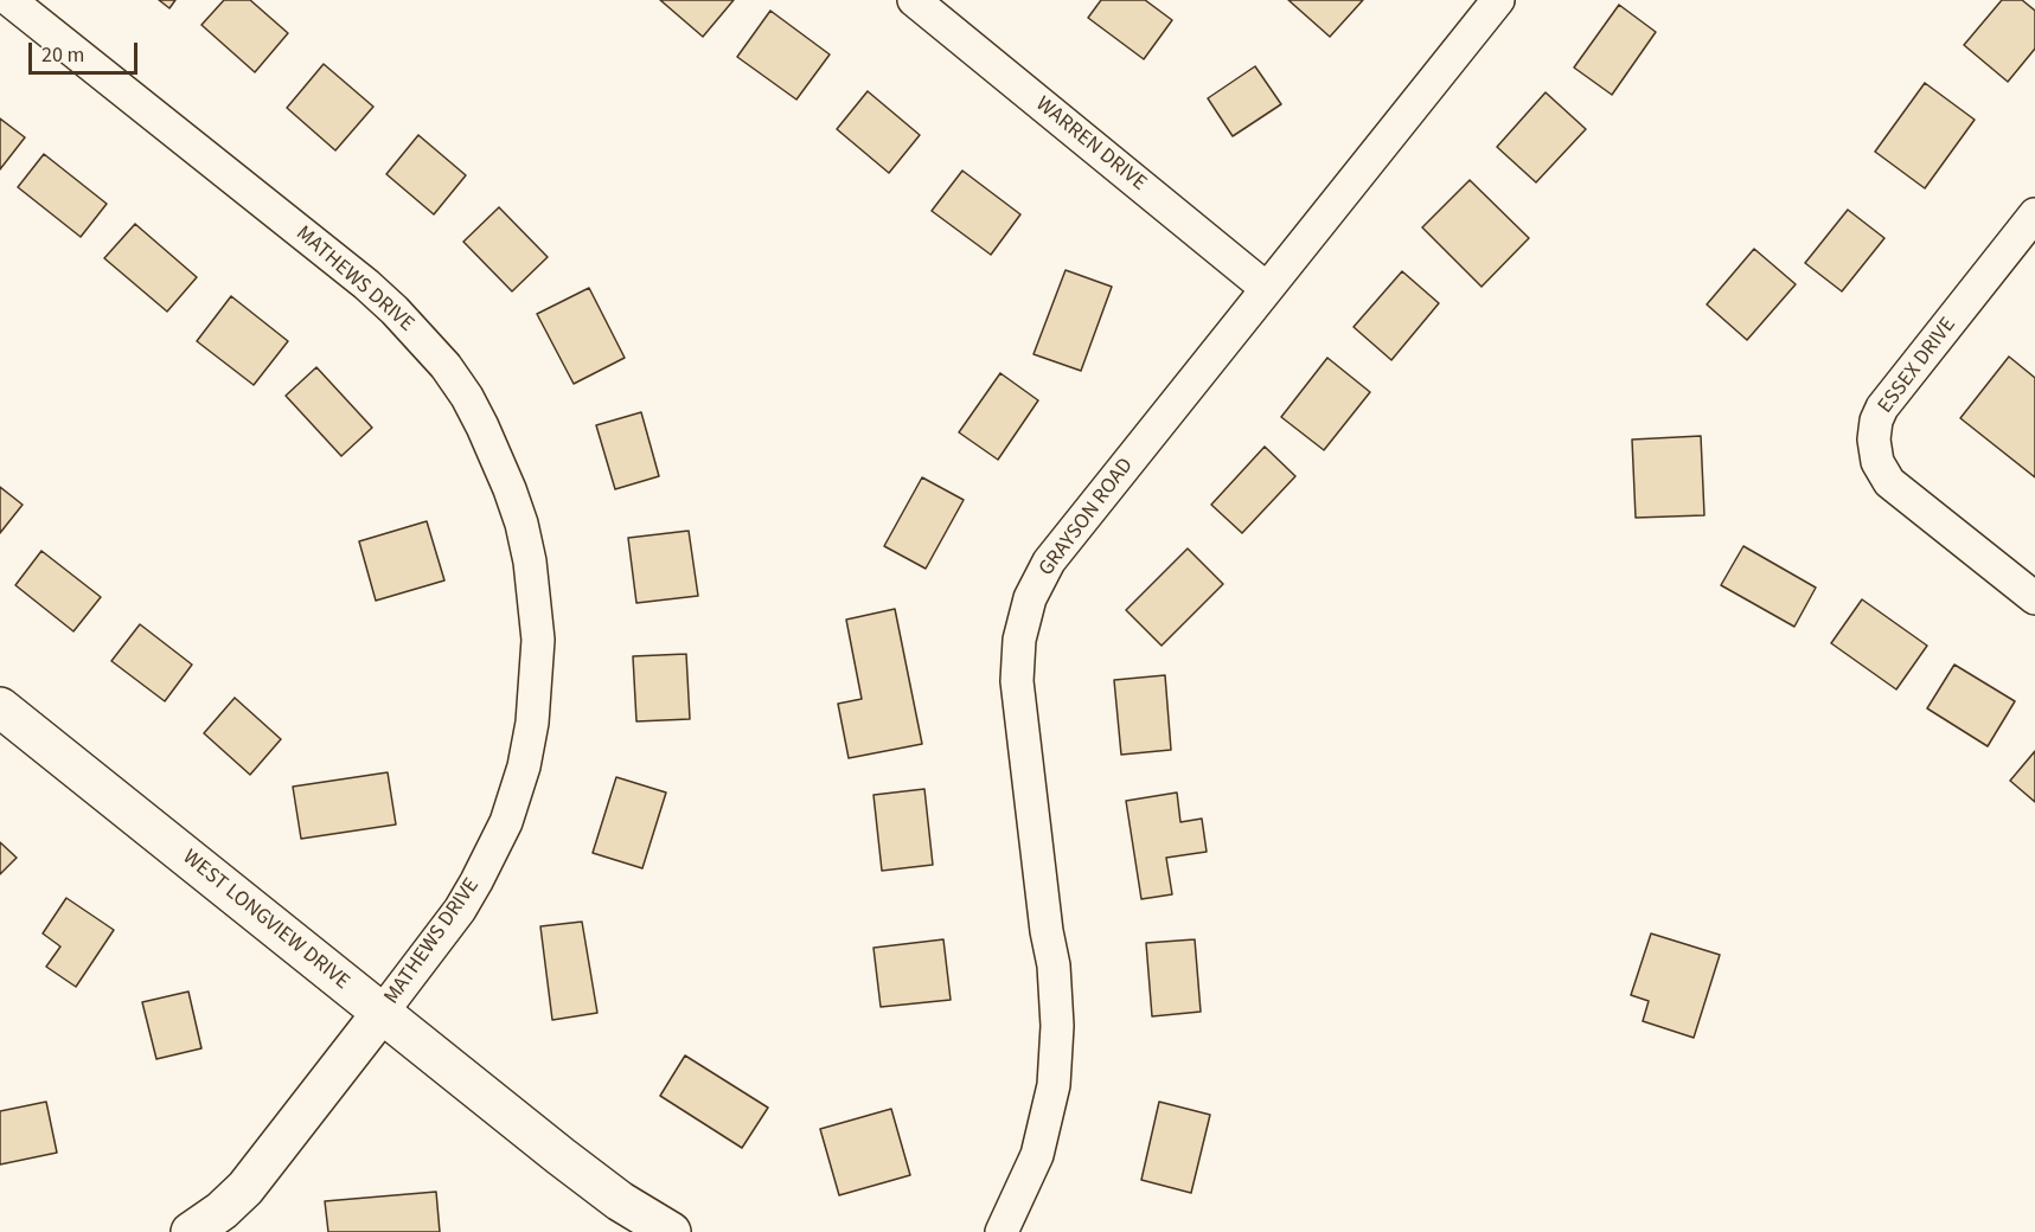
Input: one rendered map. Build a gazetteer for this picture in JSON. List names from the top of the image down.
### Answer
{
  "streets": {
    "street": [
      "WARREN DRIVE",
      "MATHEWS DRIVE",
      "ESSEX DRIVE",
      "GRAYSON ROAD",
      "WEST LONGVIEW DRIVE"
    ]
  },
  "crossings": [
    ["WARREN DRIVE", "GRAYSON ROAD"],
    ["MATHEWS DRIVE", "WEST LONGVIEW DRIVE"]
  ],
  "scale_bar": "20 m"
}
